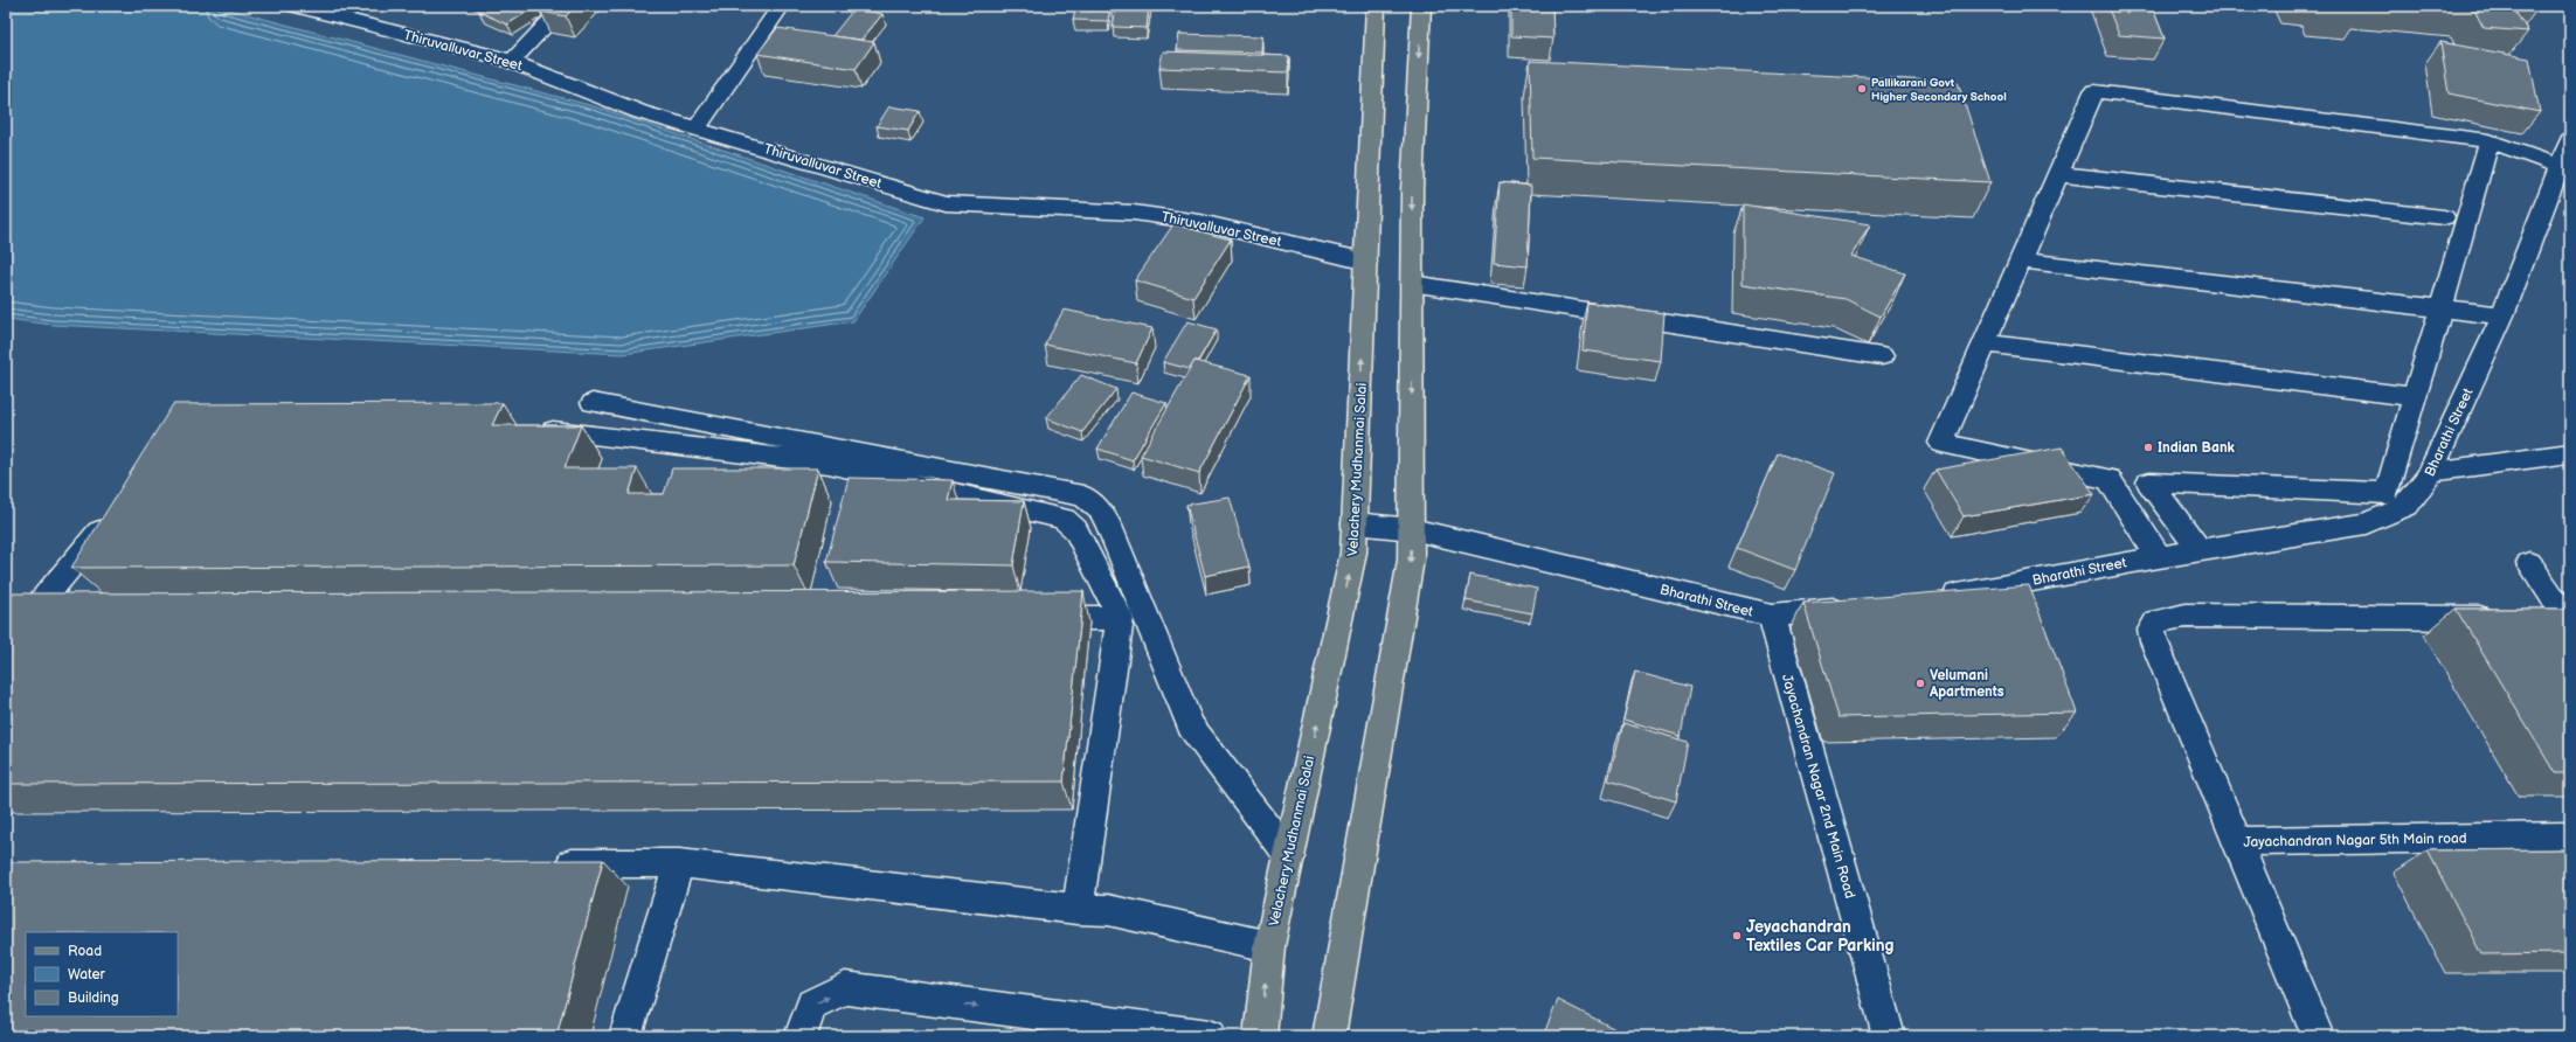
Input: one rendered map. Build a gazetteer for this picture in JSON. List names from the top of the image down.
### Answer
{
  "streets": {
    "main road": ["Velachery Mudhanmai Salai"],
    "street": [
      "Thiruvalluvar Street",
      "Bharathi Street",
      "Jayachandran Nagar 2nd Main Road",
      "Jayachandran Nagar 5th Main road"
    ]
  },
  "crossings": [
    ["Thiruvalluvar Street", "Velachery Mudhanmai Salai"],
    ["Bharathi Street", "Velachery Mudhanmai Salai"],
    ["Bharathi Street", "Jayachandran Nagar 2nd Main Road"]
  ],
  "places": [
    "Pallikarani Govt Higher Secondary School",
    "Indian Bank",
    "Velumani Apartments",
    "Jeyachandran Textiles Car Parking"
  ],
  "legend": ["Road", "Water", "Building"]
}
